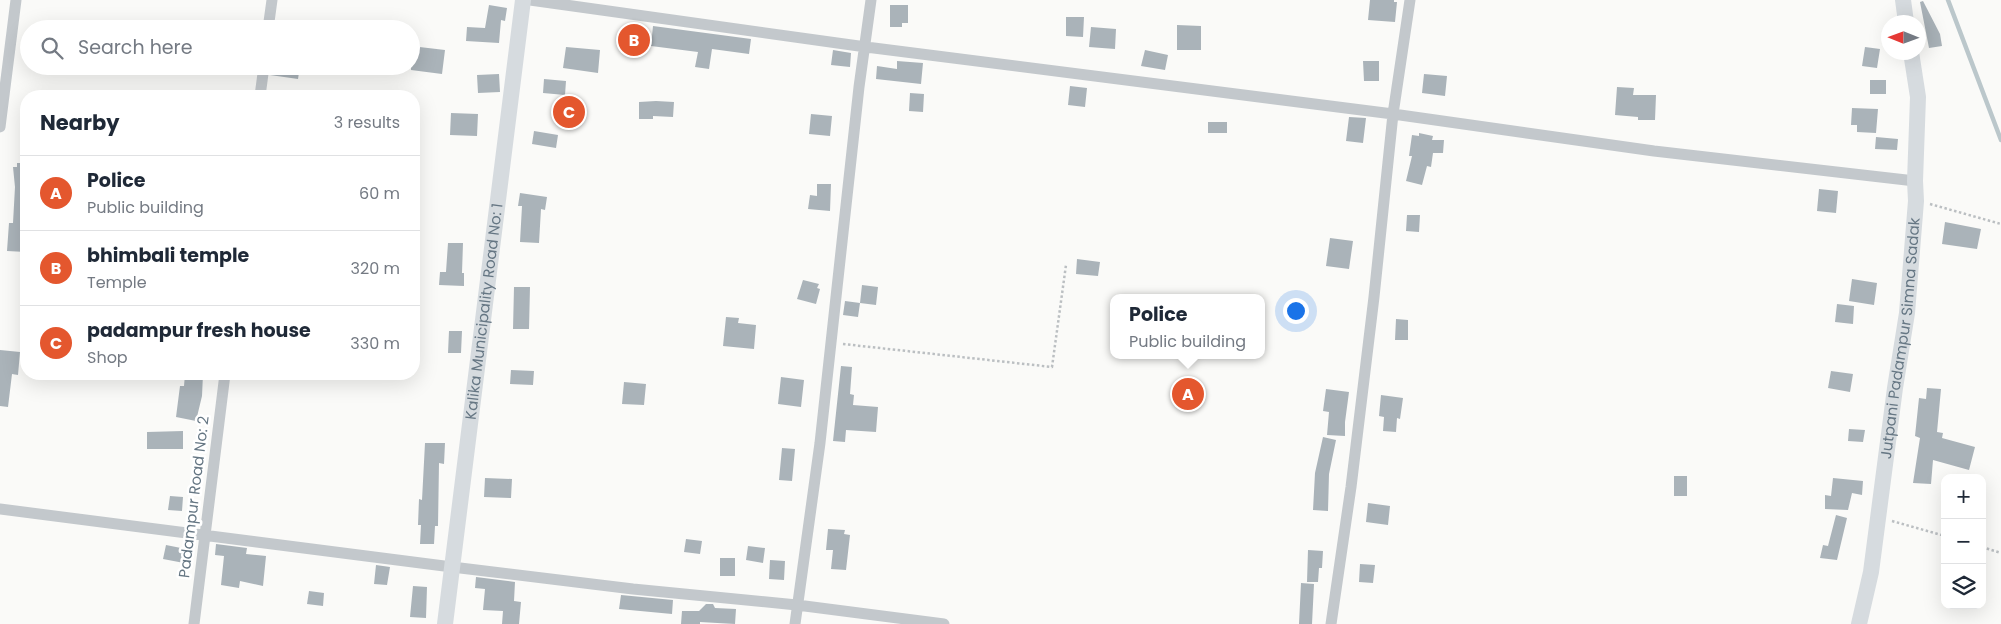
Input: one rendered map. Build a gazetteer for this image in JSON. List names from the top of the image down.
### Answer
{
  "streets": {
    "street": ["Kalika Municipality Road No: 1", "Jutpani Padampur Simna Sadak", "Padampur Road No: 2"]
  },
  "north": "left",
  "page": {
    "search": "Search here",
    "pins": ["B", "C", "A"],
    "heading": ["Nearby", "3 results"],
    "list": [
      {
        "mark": "A",
        "name": "Police",
        "note": "Public building",
        "value": "60 m"
      },
      {
        "mark": "B",
        "name": "bhimbali temple",
        "note": "Temple",
        "value": "320 m"
      },
      {
        "mark": "C",
        "name": "padampur fresh house",
        "note": "Shop",
        "value": "330 m"
      }
    ],
    "popup": ["Police", "Public building"],
    "map_buttons": ["+", "−"]
  }
}
